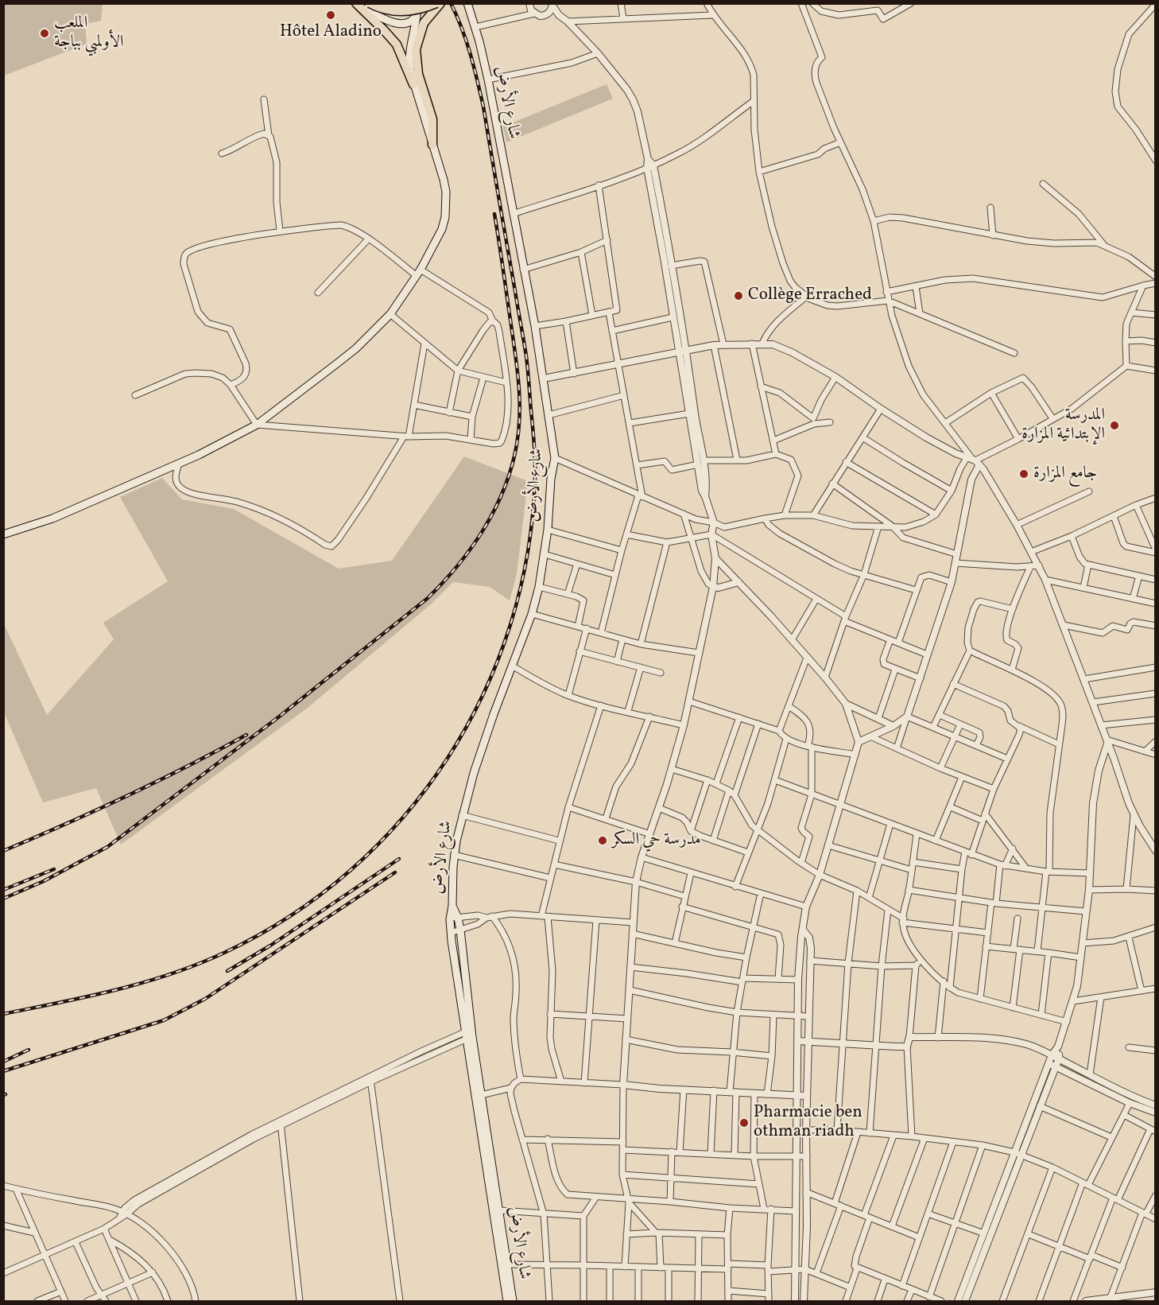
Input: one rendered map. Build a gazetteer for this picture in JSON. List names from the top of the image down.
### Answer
{
  "streets": {
    "main road": ["شارع الأرض"]
  },
  "places": [
    "Hôtel Aladino",
    "الملعب الأولمبي بباجة",
    "Collège Errached",
    "المدرسة الإبتدائية المزارة",
    "جامع المزارة",
    "مدرسة حي السكر",
    "Pharmacie ben othman riadh"
  ]
}
